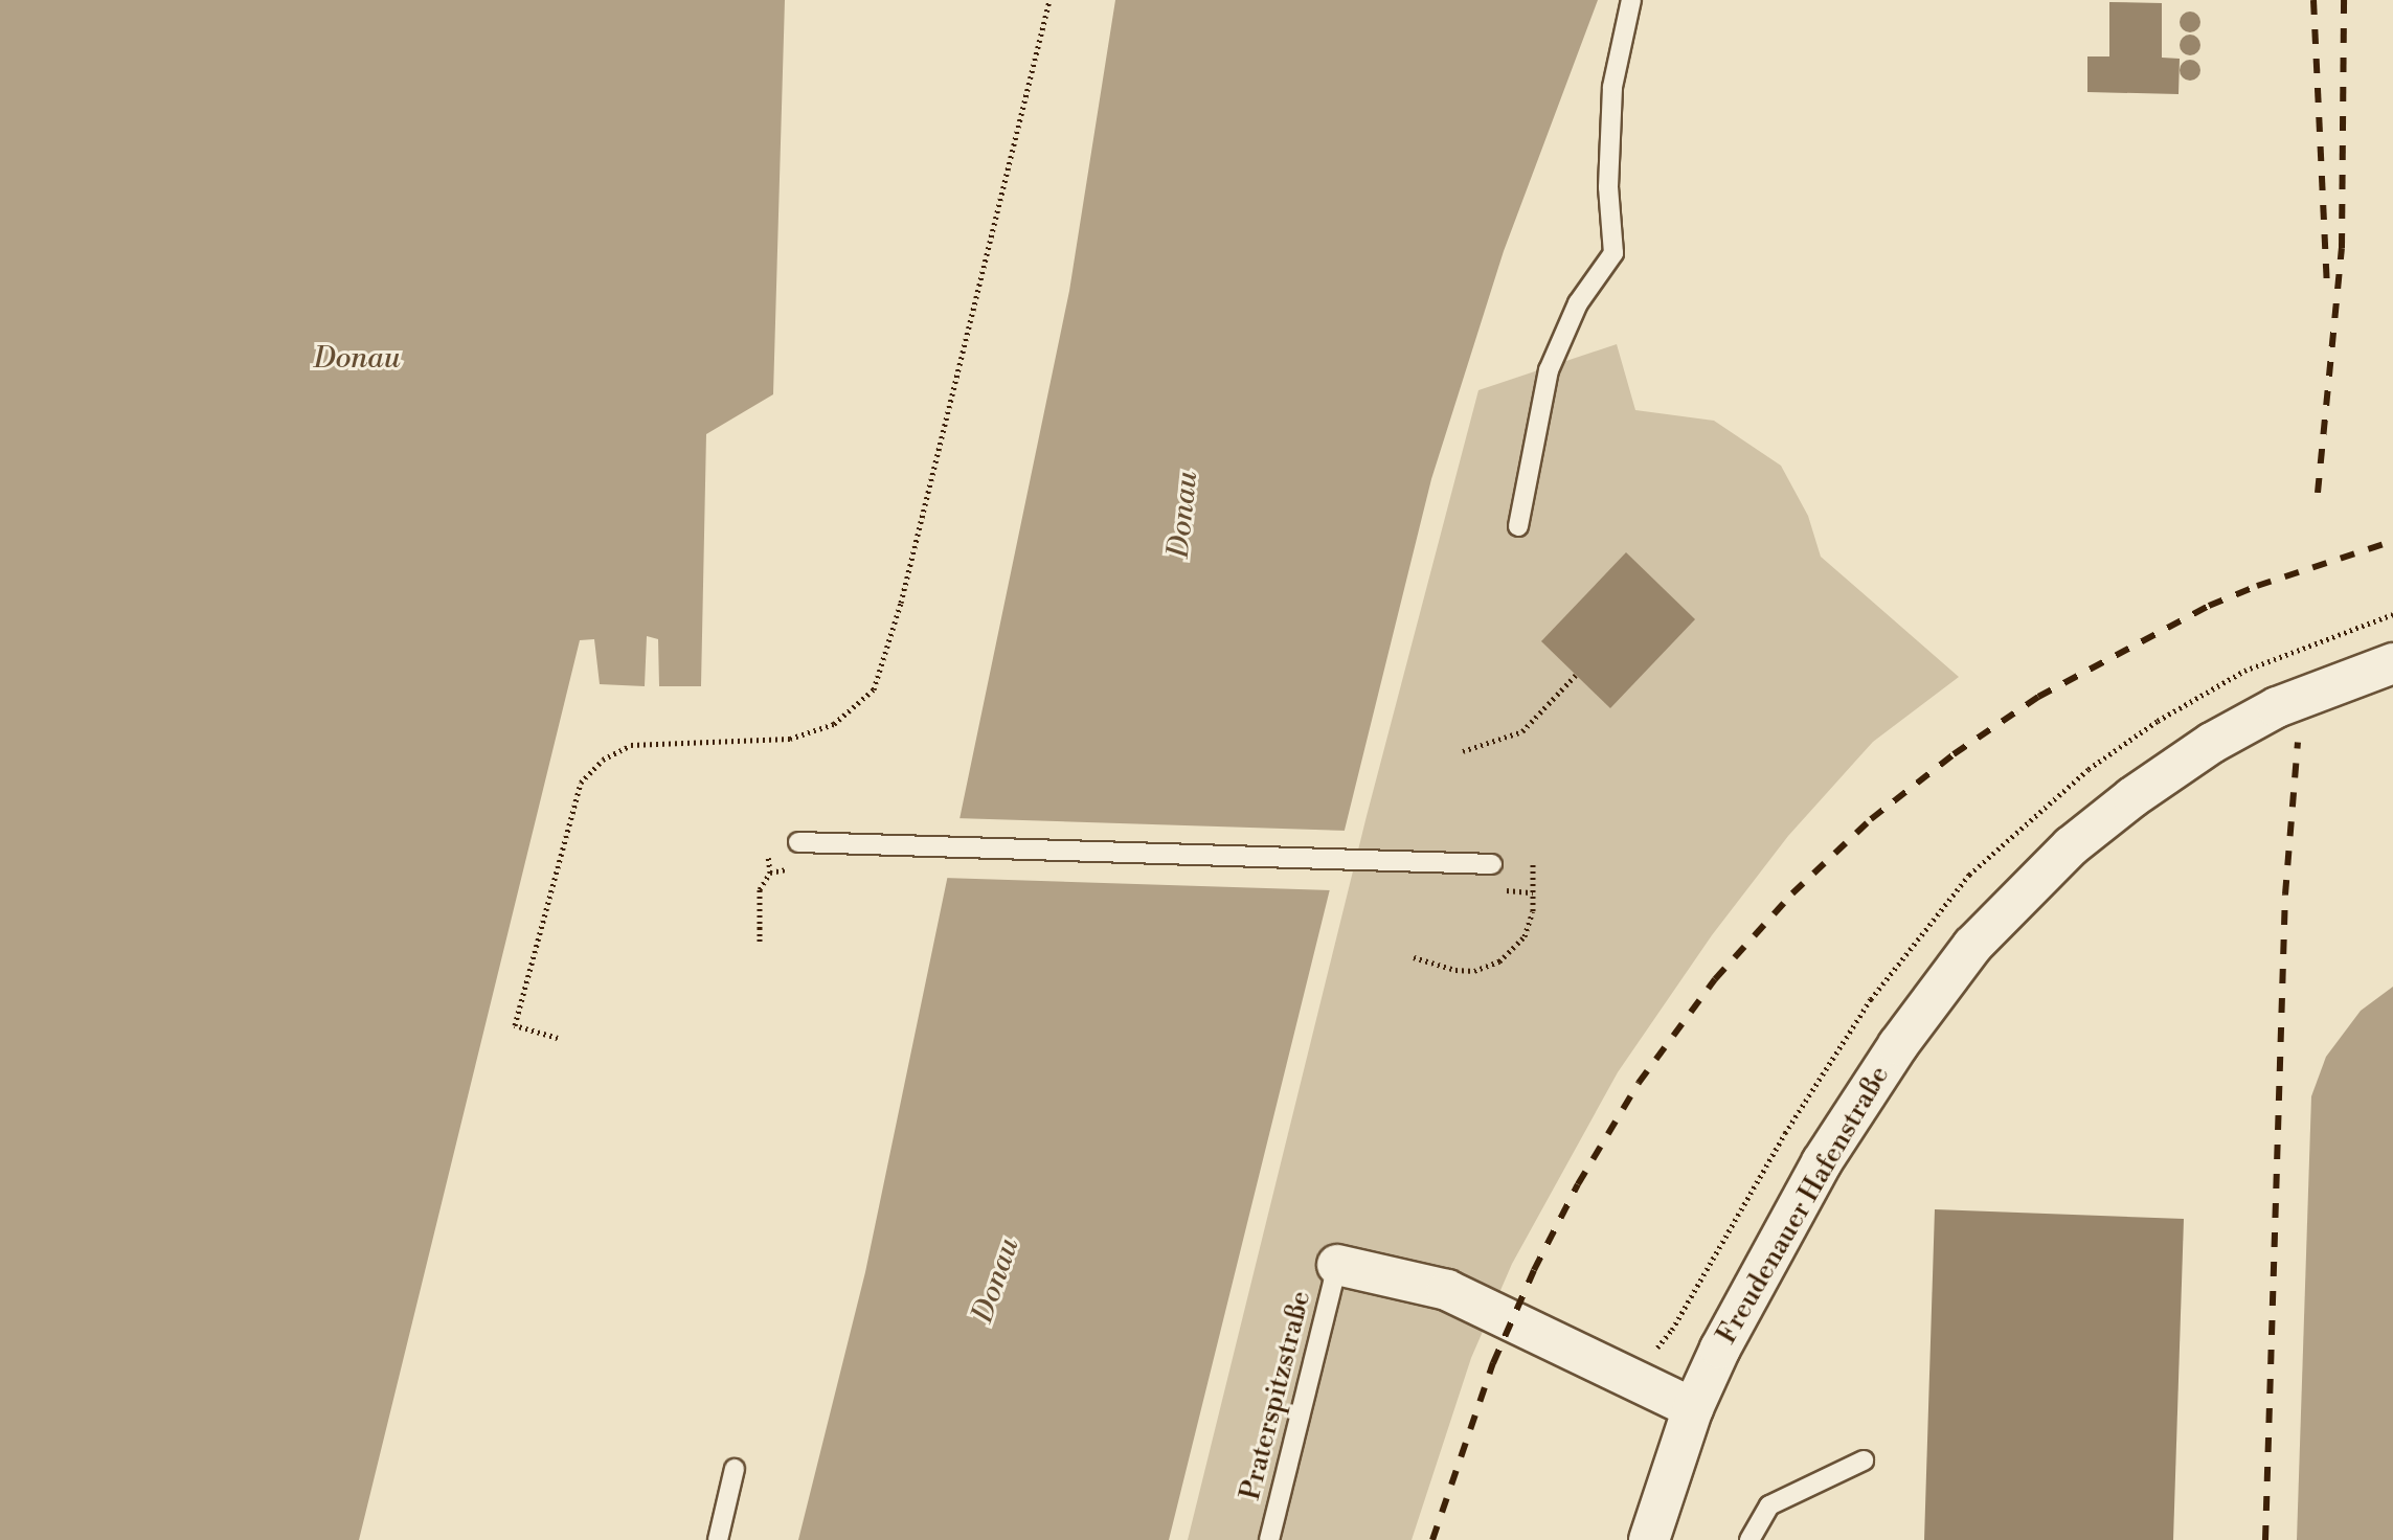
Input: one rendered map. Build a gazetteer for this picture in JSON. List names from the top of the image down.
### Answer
{
  "streets": {
    "street": ["Freudenauer Hafenstraße"],
    "lane": ["Praterspitzstraße"]
  },
  "water": ["Donau"]
}
